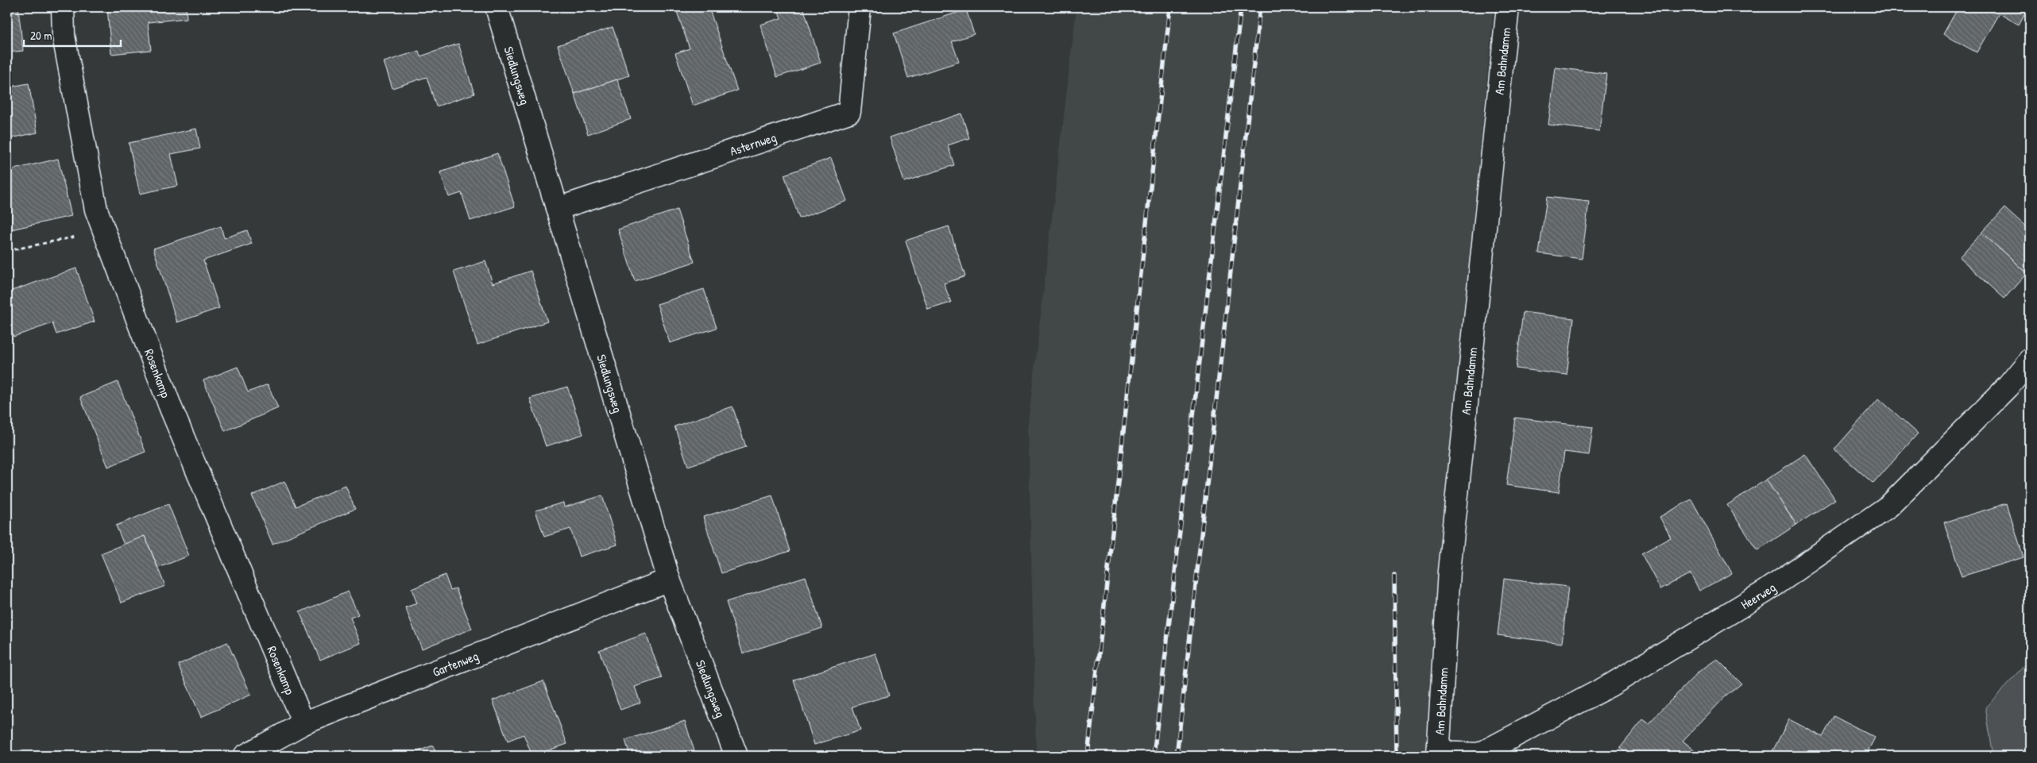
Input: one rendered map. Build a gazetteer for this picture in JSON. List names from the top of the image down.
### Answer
{
  "streets": {
    "street": [
      "Am Bahndamm",
      "Siedlungsweg",
      "Asternweg",
      "Rosenkamp",
      "Heerweg",
      "Gartenweg"
    ]
  },
  "crossings": [
    ["Am Bahndamm", "Heerweg"],
    ["Siedlungsweg", "Asternweg"],
    ["Siedlungsweg", "Gartenweg"],
    ["Rosenkamp", "Gartenweg"]
  ],
  "scale_bar": "20 m"
}
